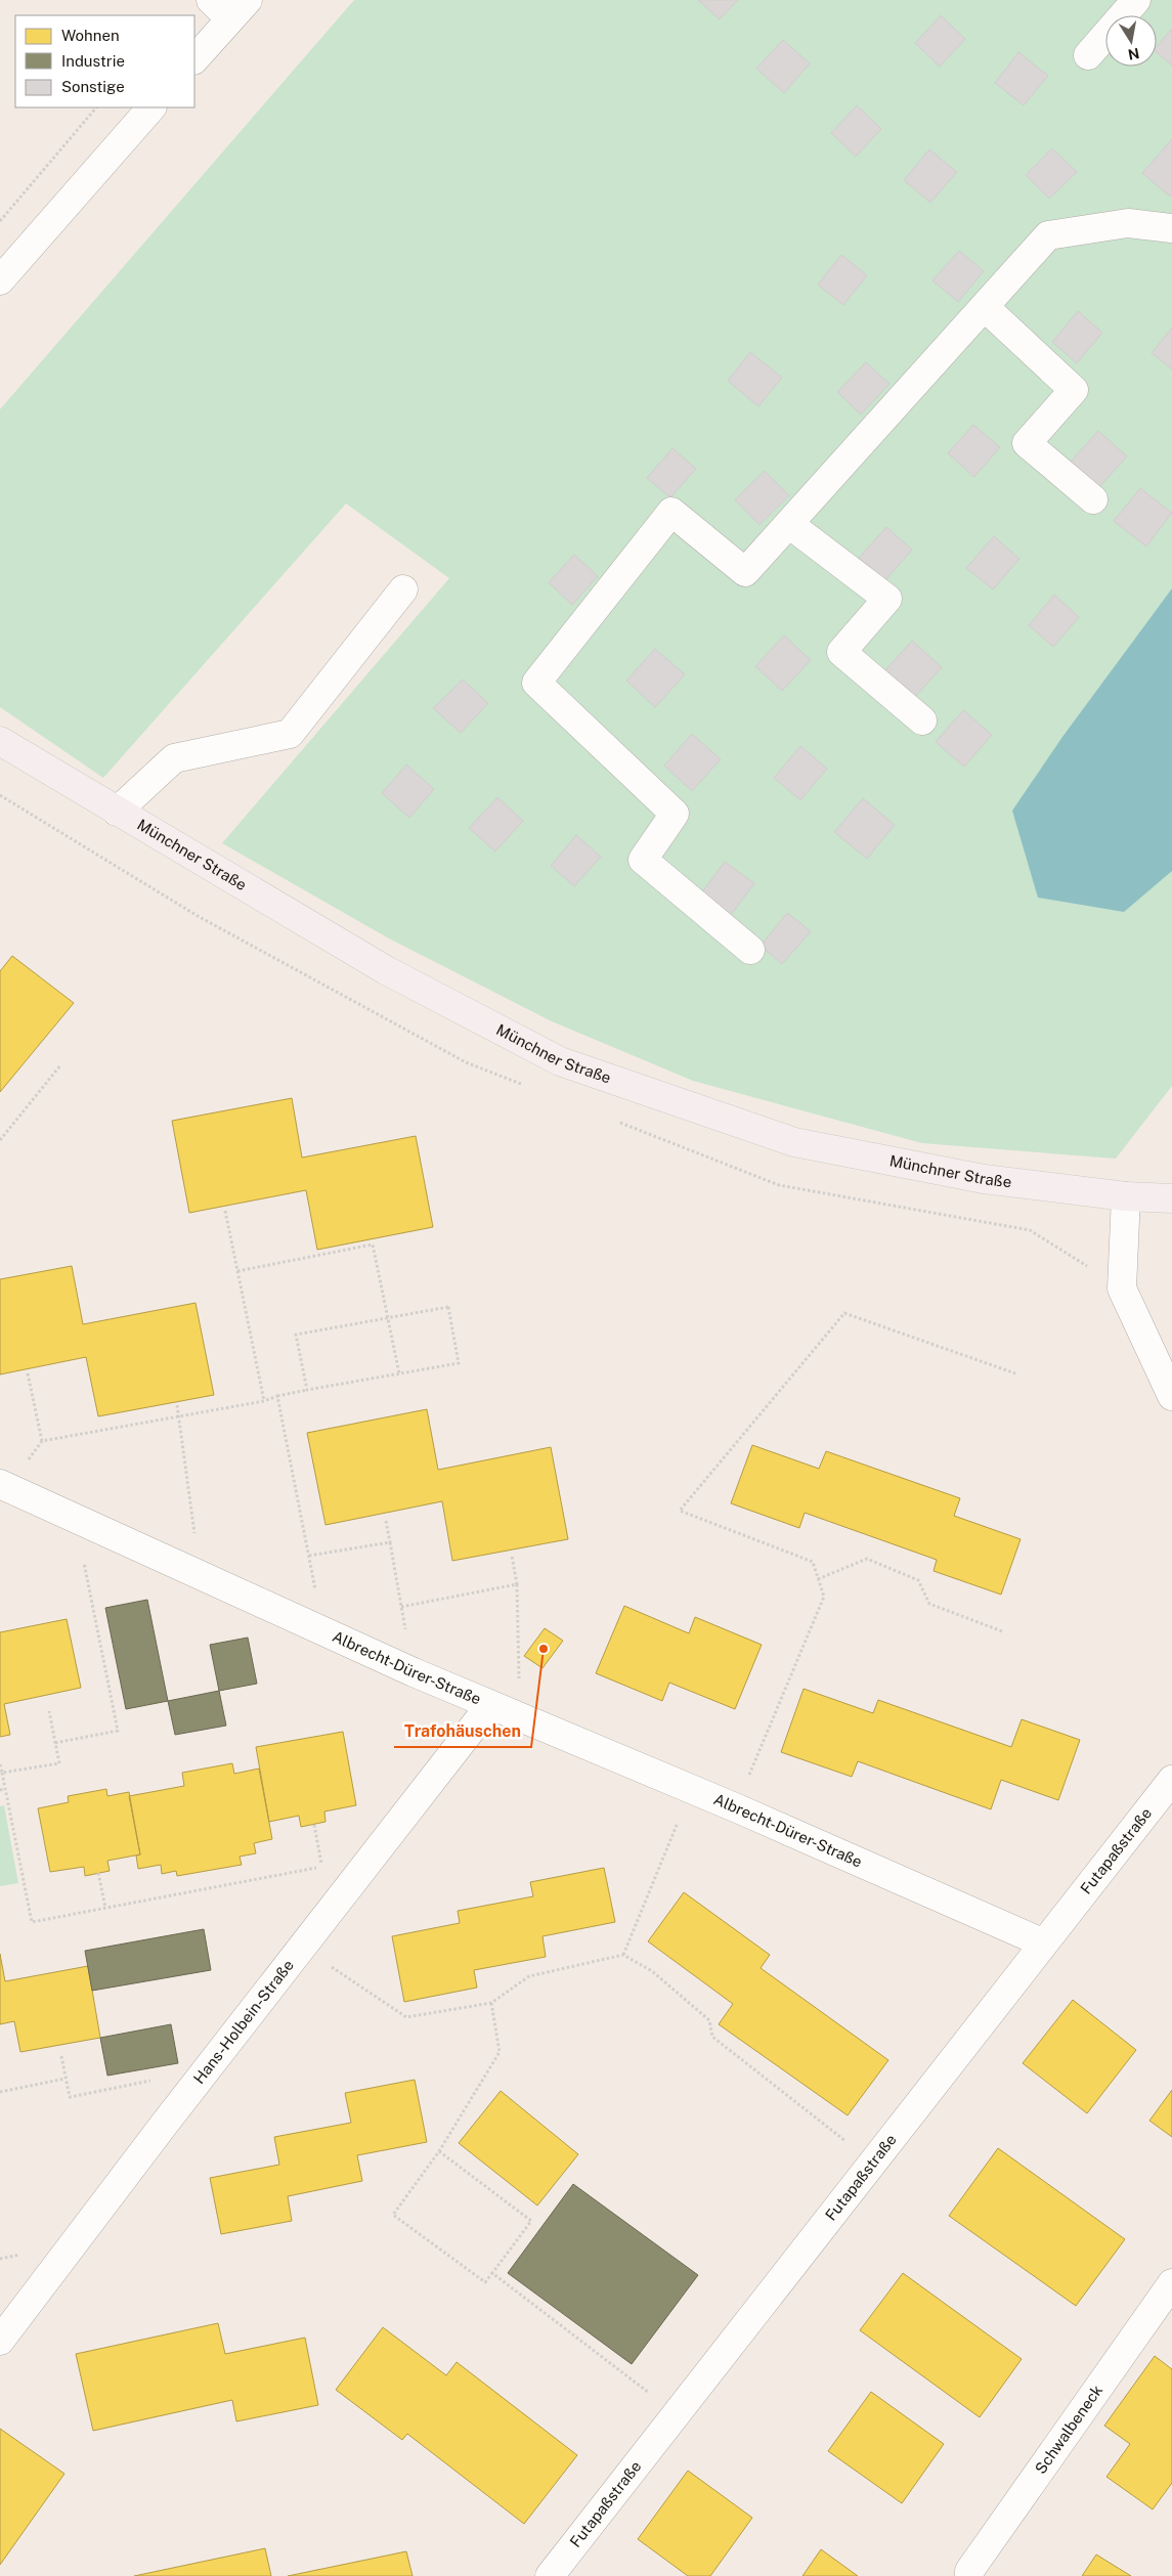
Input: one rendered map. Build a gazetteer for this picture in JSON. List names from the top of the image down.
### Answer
{
  "streets": {
    "main road": ["Münchner Straße"],
    "street": [
      "Albrecht-Dürer-Straße",
      "Futapaßstraße",
      "Hans-Holbein-Straße",
      "Schwalbeneck"
    ]
  },
  "crossings": [
    ["Albrecht-Dürer-Straße", "Futapaßstraße"],
    ["Albrecht-Dürer-Straße", "Hans-Holbein-Straße"]
  ],
  "places": ["Trafohäuschen"],
  "legend": ["Wohnen", "Industrie", "Sonstige"],
  "north": "bottom"
}
